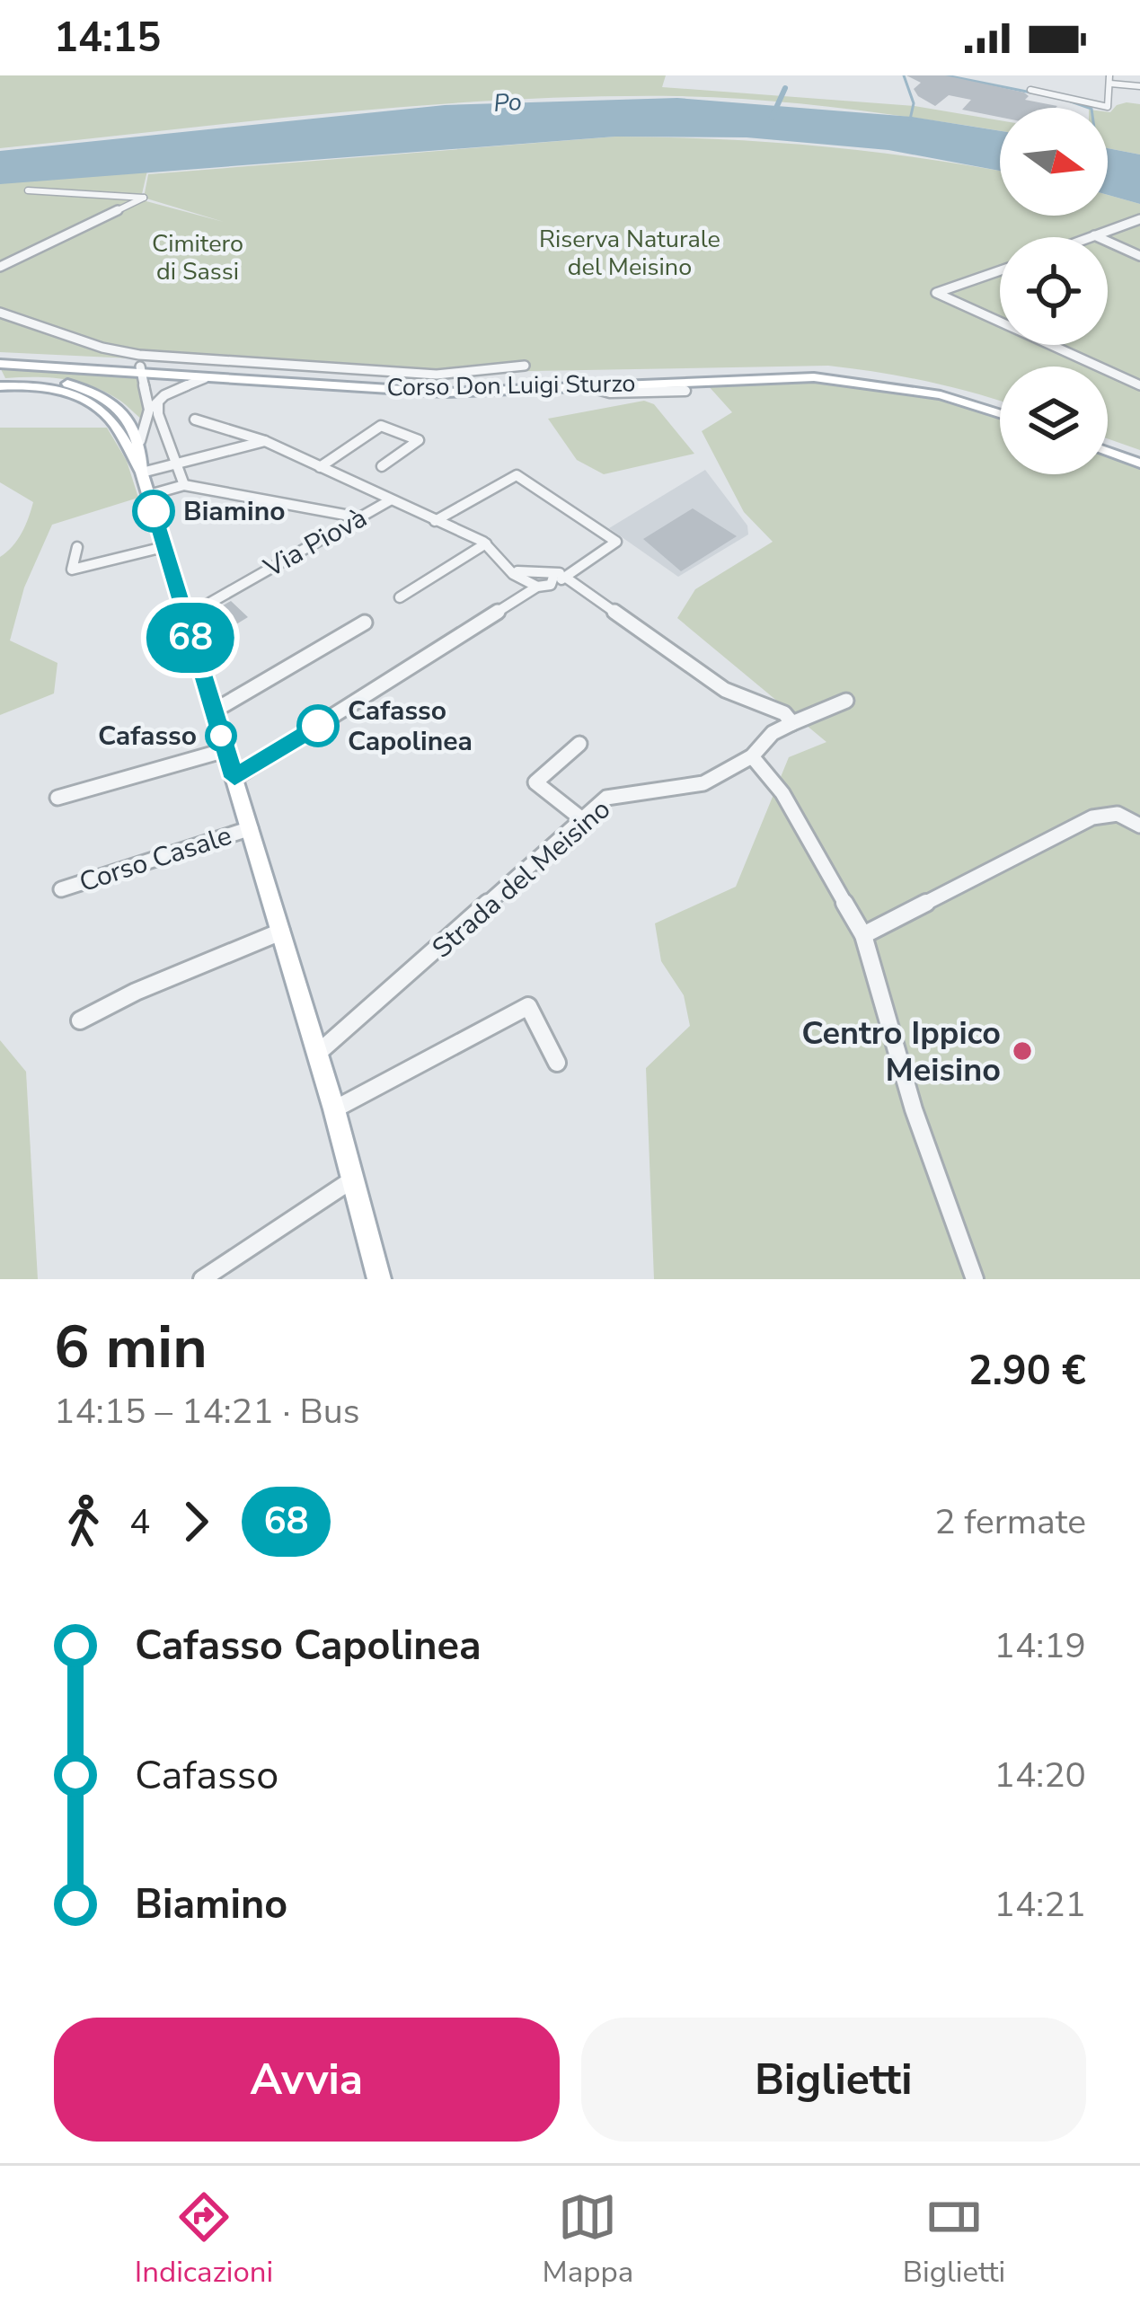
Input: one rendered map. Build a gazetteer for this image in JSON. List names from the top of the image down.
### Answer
{
  "streets": {
    "main road": ["Corso Don Luigi Sturzo", "Corso Casale"],
    "street": ["Via Piovà", "Strada del Meisino"]
  },
  "crossings": [
    ["Via Piovà", "Corso Casale"],
    ["Corso Casale", "Strada del Meisino"]
  ],
  "water": ["Po"],
  "parks": ["Riserva Naturale del Meisino", "Cimitero di Sassi"],
  "places": [
    "Biamino",
    "Cafasso Capolinea",
    "Cafasso",
    "Centro Ippico Meisino"
  ],
  "lines": ["bus line 68"],
  "north": "right",
  "page": {
    "status": "14:15",
    "on_map": "68",
    "heading": ["6 min", "14:15 – 14:21 · Bus", "2.90 €"],
    "legs": ["4", "68", "2 fermate"],
    "list": [
      {
        "name": "Cafasso Capolinea",
        "value": "14:19"
      },
      {
        "name": "Cafasso",
        "value": "14:20"
      },
      {
        "name": "Biamino",
        "value": "14:21"
      }
    ],
    "buttons": ["Avvia", "Biglietti"],
    "tabs": ["Indicazioni", "Mappa", "Biglietti"]
  }
}
